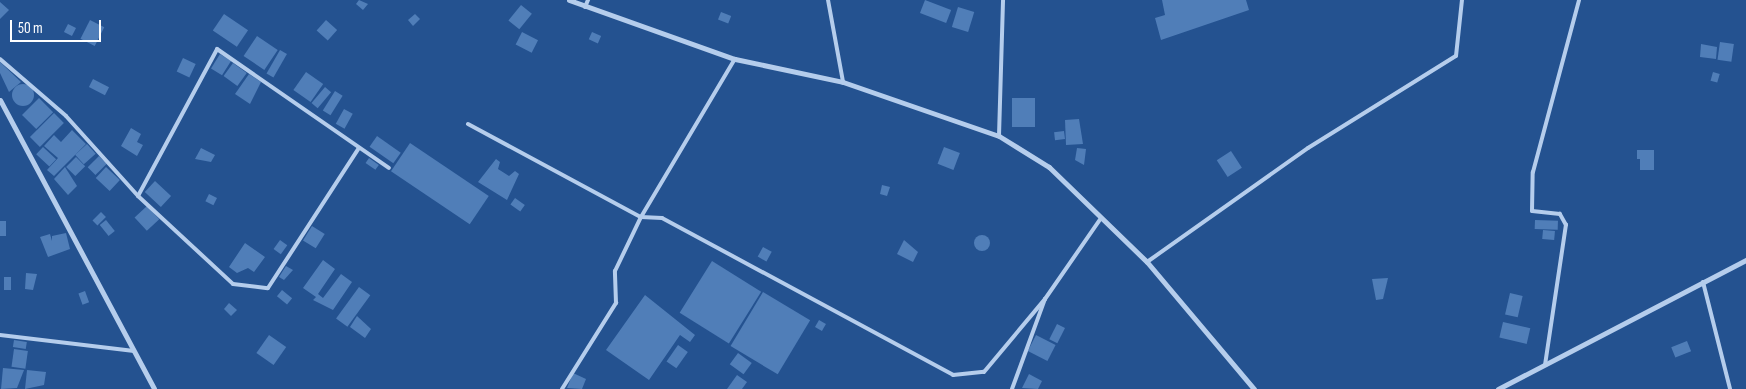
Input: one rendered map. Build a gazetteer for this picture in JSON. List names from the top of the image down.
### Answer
{
  "scale_bar": "50 m"
}
